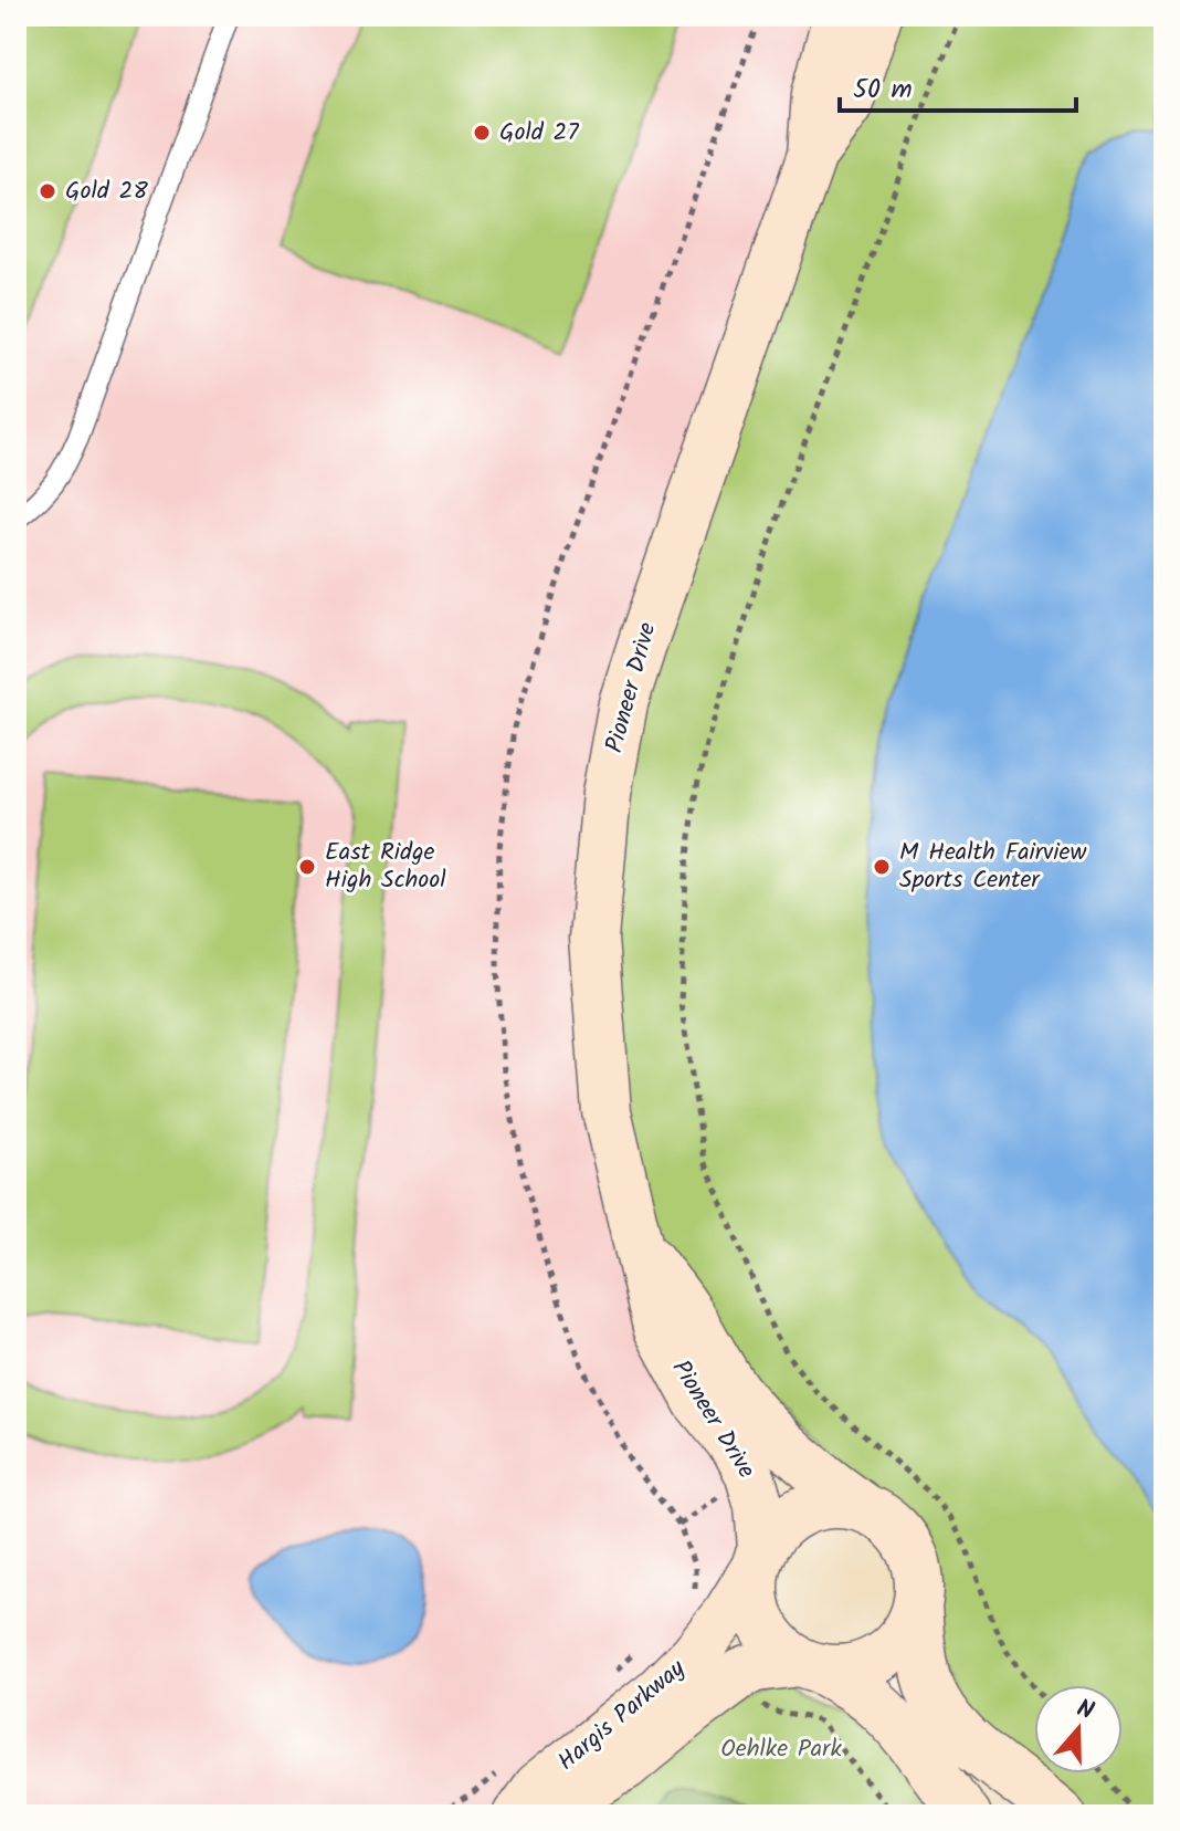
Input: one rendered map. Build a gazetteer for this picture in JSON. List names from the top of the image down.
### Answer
{
  "streets": {
    "street": ["Pioneer Drive", "Hargis Parkway"]
  },
  "crossings": [
    ["Pioneer Drive", "Hargis Parkway"]
  ],
  "parks": ["Oehlke Park"],
  "places": [
    "Gold 27",
    "Gold 28",
    "East Ridge High School",
    "M Health Fairview Sports Center"
  ],
  "scale_bar": "50 m",
  "north": "top"
}
